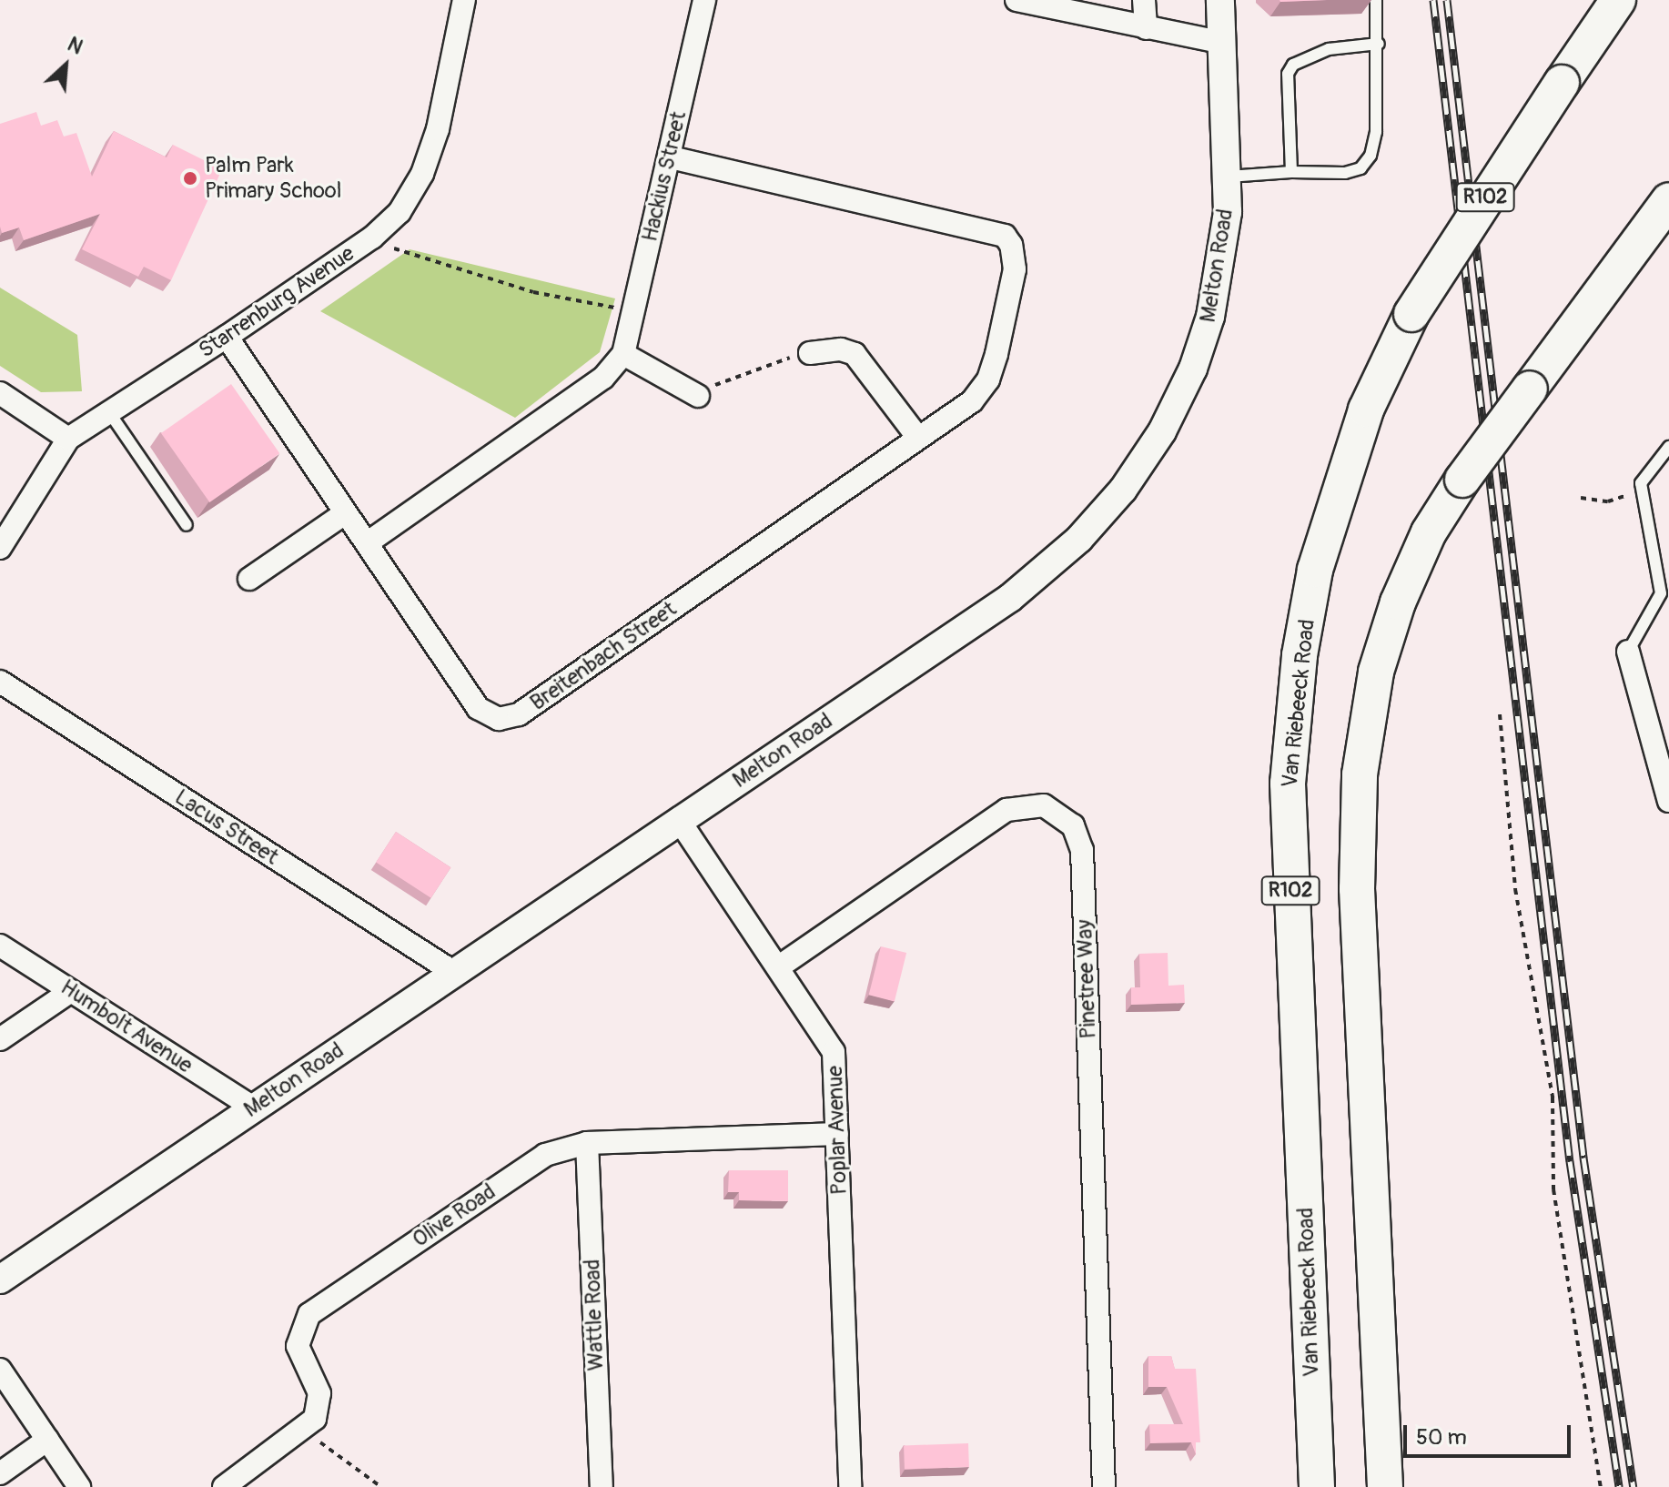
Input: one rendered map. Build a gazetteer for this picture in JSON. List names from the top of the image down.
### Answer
{
  "streets": {
    "main road": ["R102", "Van Riebeeck Road"],
    "street": [
      "Hackius Street",
      "Melton Road",
      "Starrenburg Avenue",
      "Breitenbach Street",
      "Lacus Street",
      "Pinetree Way",
      "Humbolt Avenue",
      "Poplar Avenue",
      "Olive Road",
      "Wattle Road"
    ]
  },
  "crossings": [
    ["Hackius Street", "Breitenbach Street"],
    ["Melton Road", "Lacus Street"],
    ["Melton Road", "Humbolt Avenue"],
    ["Melton Road", "Poplar Avenue"],
    ["Starrenburg Avenue", "Breitenbach Street"],
    ["Pinetree Way", "Poplar Avenue"],
    ["Poplar Avenue", "Olive Road"],
    ["Olive Road", "Wattle Road"]
  ],
  "places": ["Palm Park Primary School"],
  "scale_bar": "50 m",
  "north": "top right"
}
